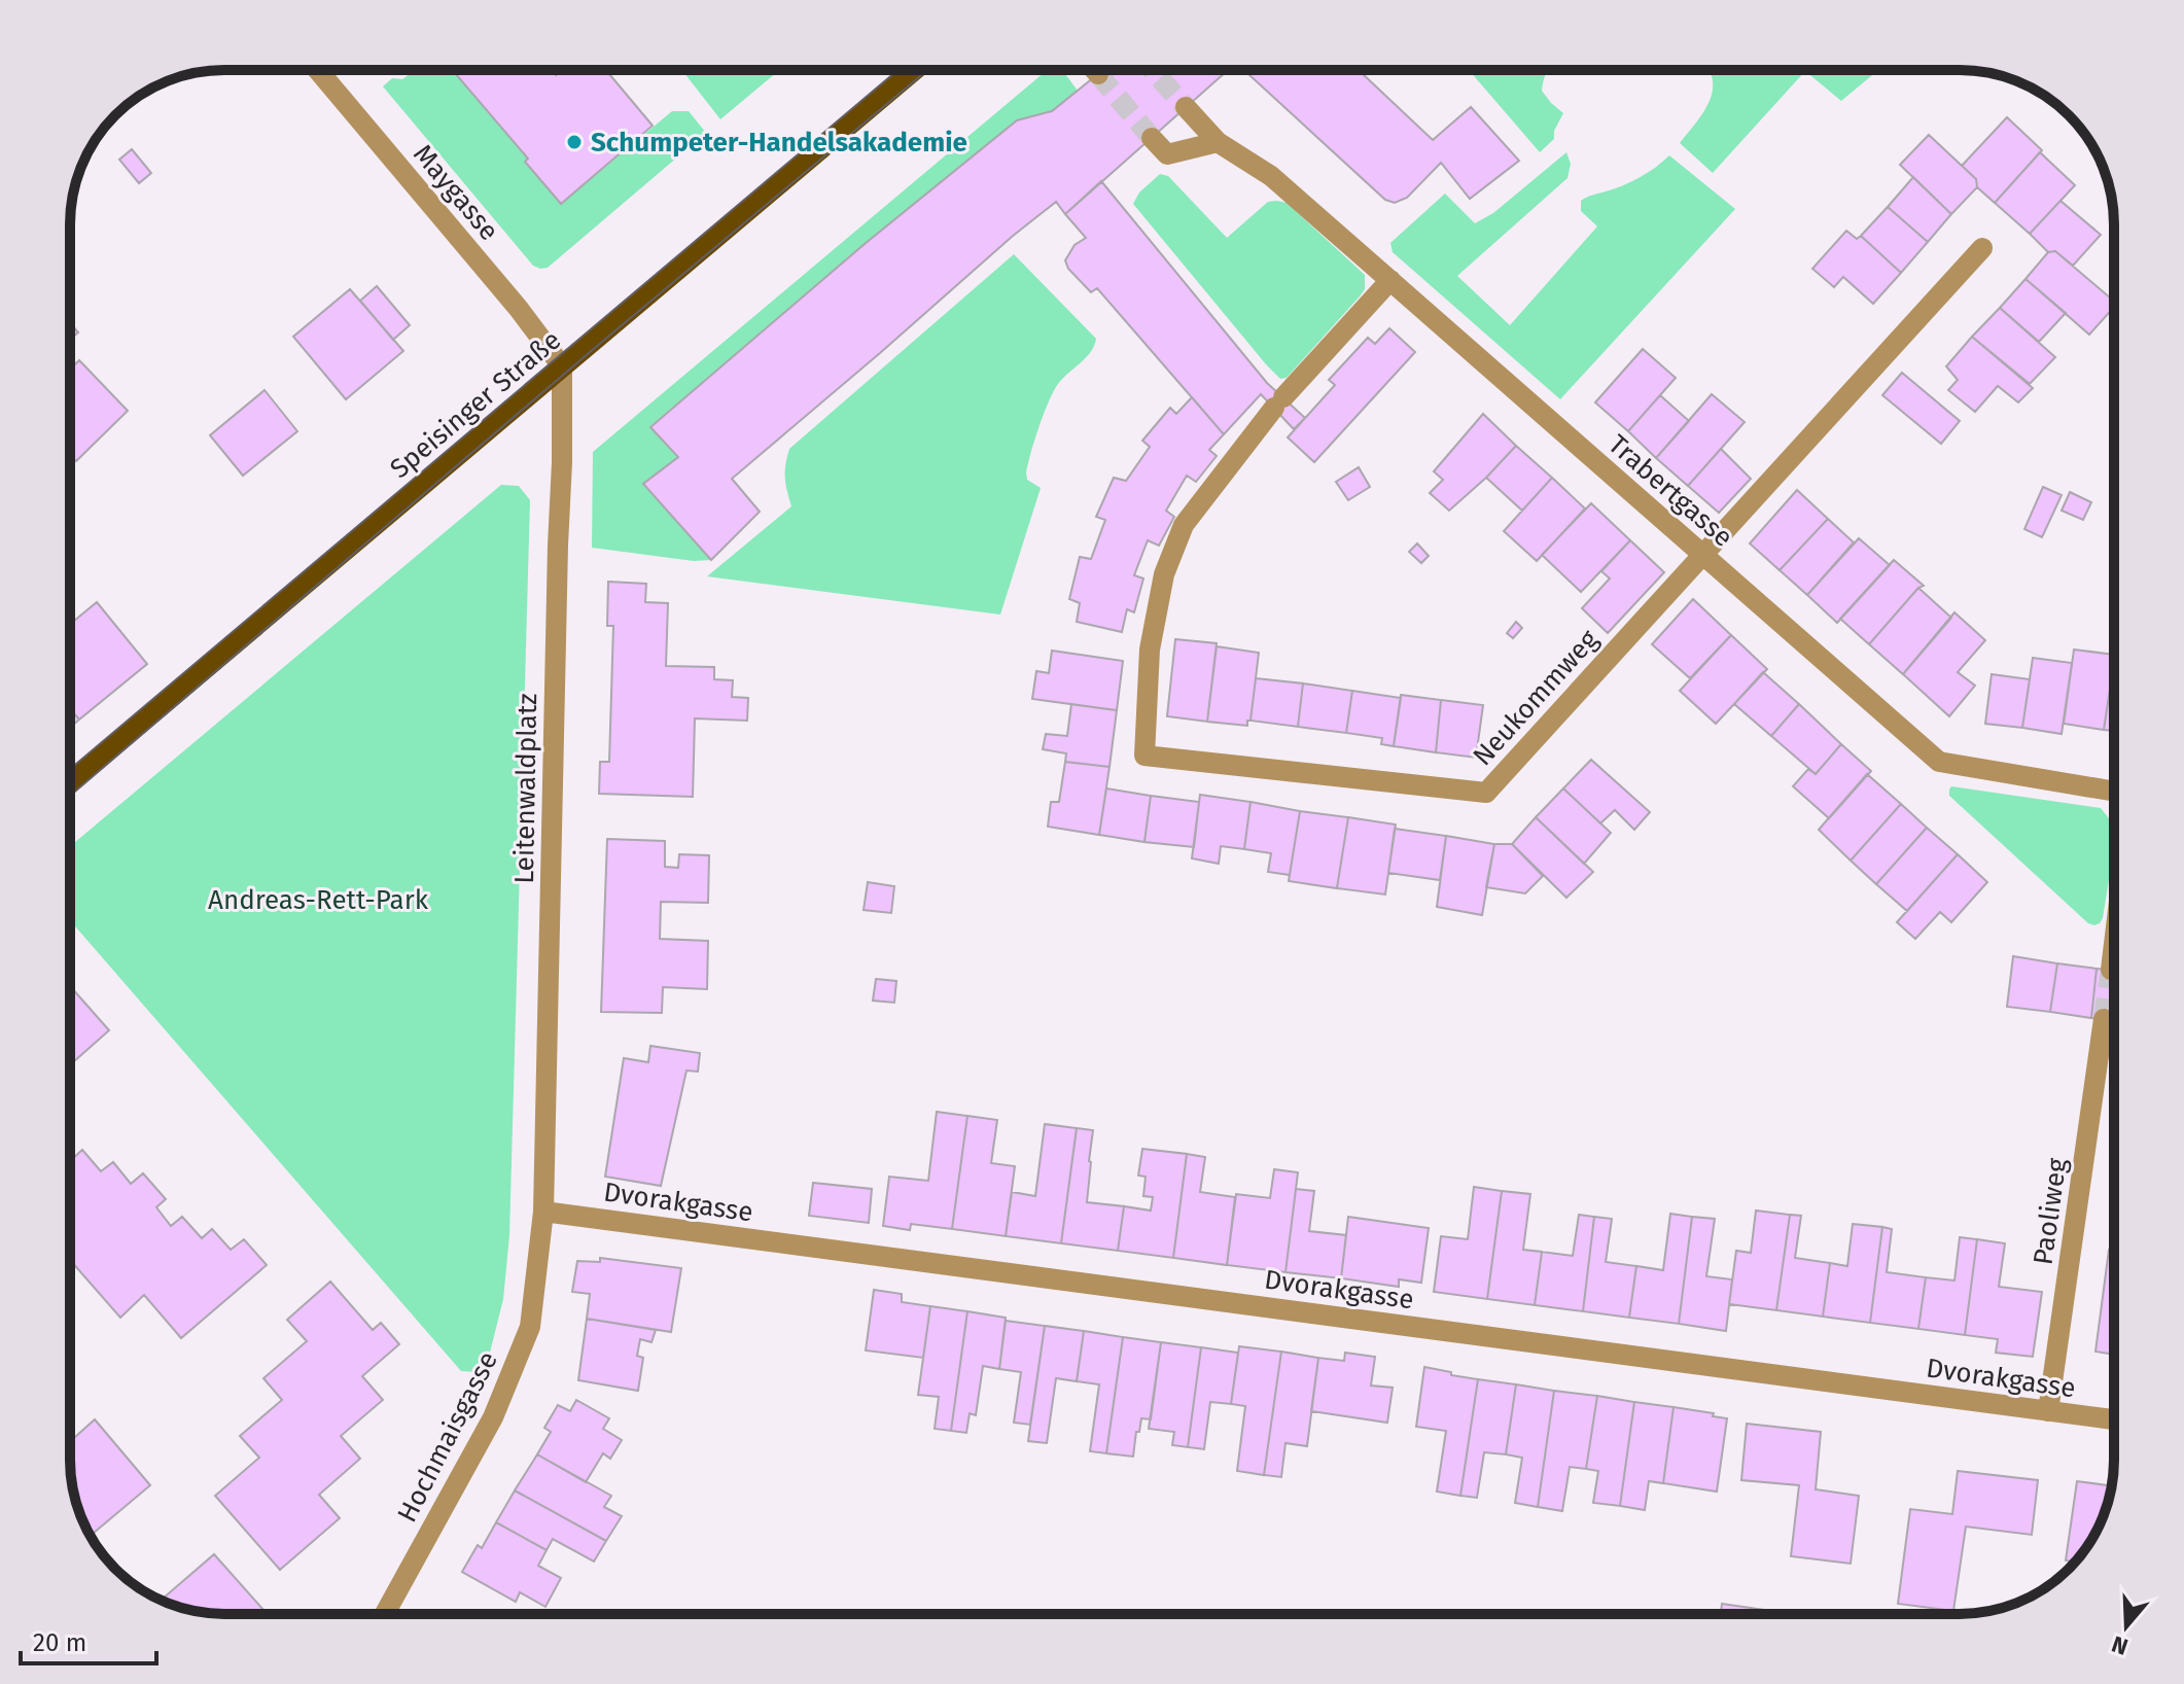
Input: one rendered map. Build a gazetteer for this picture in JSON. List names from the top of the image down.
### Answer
{
  "streets": {
    "main road": ["Speisinger Straße"],
    "street": [
      "Maygasse",
      "Trabertgasse",
      "Neukommweg",
      "Leitenwaldplatz",
      "Dvorakgasse",
      "Paoliweg",
      "Hochmaisgasse"
    ]
  },
  "crossings": [
    ["Maygasse", "Speisinger Straße"],
    ["Maygasse", "Leitenwaldplatz"],
    ["Speisinger Straße", "Leitenwaldplatz"],
    ["Trabertgasse", "Neukommweg"],
    ["Leitenwaldplatz", "Dvorakgasse"],
    ["Leitenwaldplatz", "Hochmaisgasse"],
    ["Dvorakgasse", "Paoliweg"],
    ["Dvorakgasse", "Hochmaisgasse"]
  ],
  "parks": ["Andreas-Rett-Park"],
  "places": ["Schumpeter-Handelsakademie"],
  "scale_bar": "20 m",
  "north": "bottom"
}
